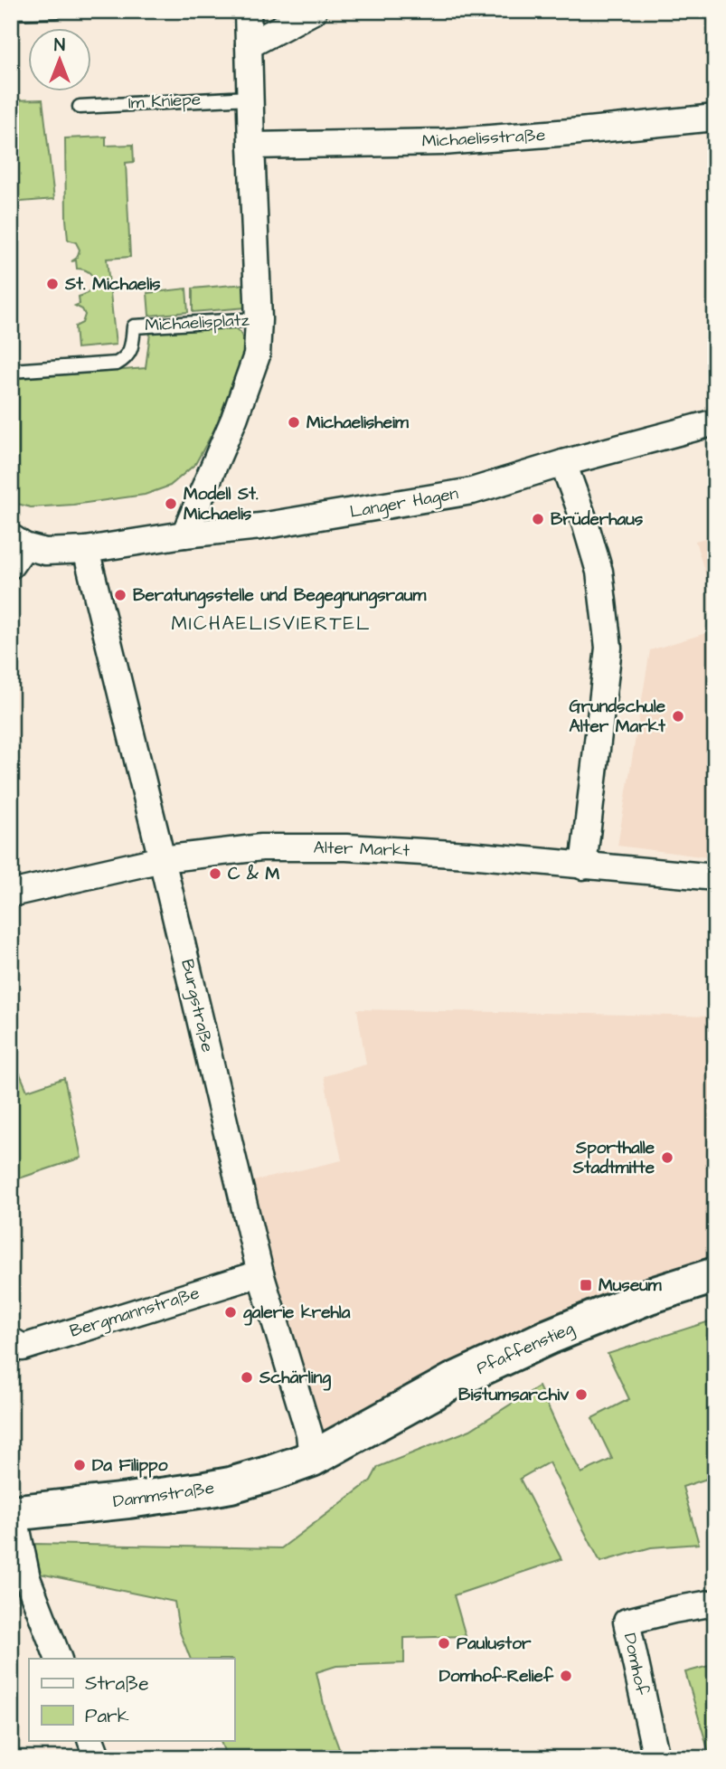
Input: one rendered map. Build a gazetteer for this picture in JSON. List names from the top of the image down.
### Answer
{
  "streets": {
    "street": [
      "Michaelisstraße",
      "Michaelisplatz",
      "Langer Hagen",
      "Alter Markt",
      "Burgstraße",
      "Bergmannstraße",
      "Pfaffenstieg",
      "Dammstraße",
      "Domhof"
    ],
    "lane": ["Im Kniepe"]
  },
  "crossings": [
    ["Michaelisstraße", "Michaelisplatz"],
    ["Michaelisplatz", "Langer Hagen"],
    ["Langer Hagen", "Burgstraße"],
    ["Alter Markt", "Burgstraße"],
    ["Burgstraße", "Bergmannstraße"],
    ["Burgstraße", "Pfaffenstieg"],
    ["Burgstraße", "Dammstraße"],
    ["Pfaffenstieg", "Dammstraße"]
  ],
  "districts": ["MICHAELISVIERTEL"],
  "places": {
    "other": [
      "St. Michaelis",
      "Michaelisheim",
      "Modell St. Michaelis",
      "Brüderhaus",
      "Beratungsstelle und Begegnungsraum",
      "Grundschule Alter Markt",
      "C & M",
      "Sporthalle Stadtmitte",
      "galerie krehla",
      "Schärling",
      "Bistumsarchiv",
      "Da Filippo",
      "Paulustor",
      "Domhof-Relief"
    ],
    "transit": ["Museum"]
  },
  "legend": ["Straße", "Park"],
  "north": "top"
}
